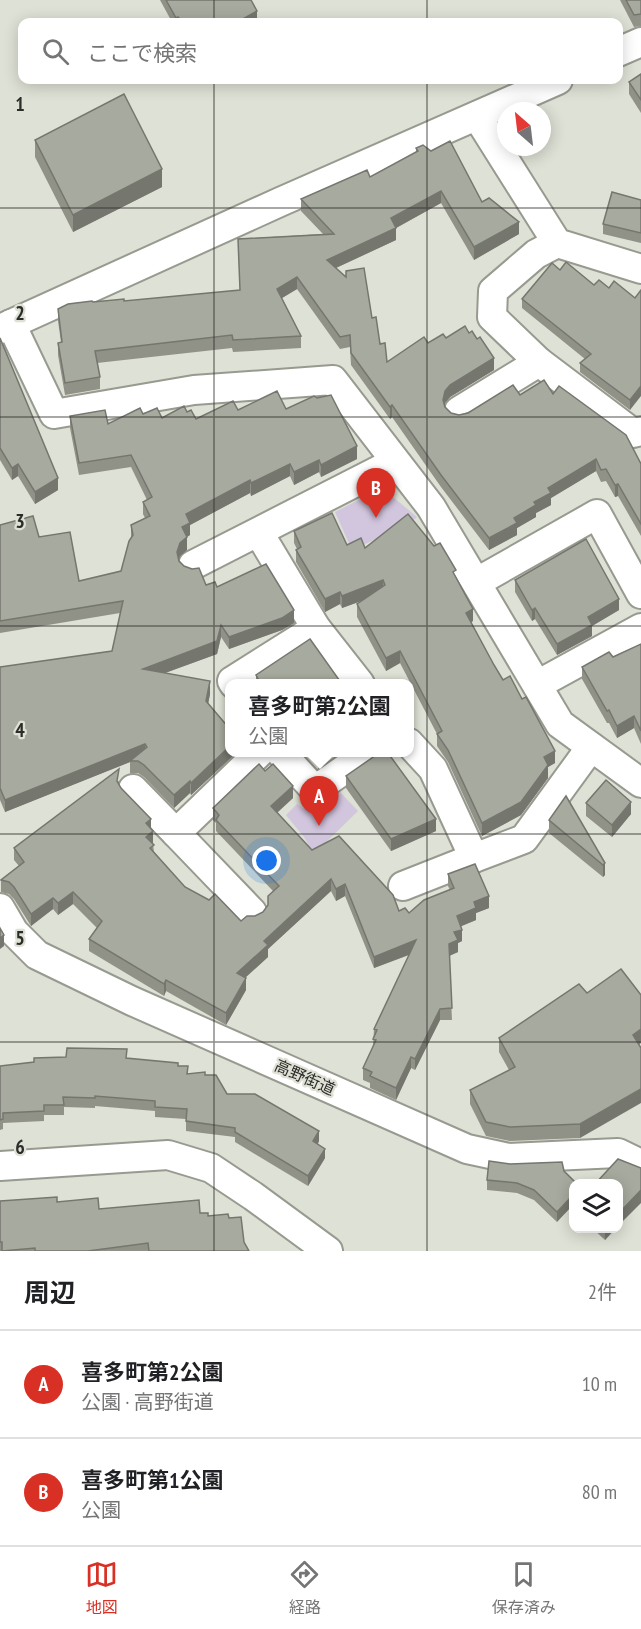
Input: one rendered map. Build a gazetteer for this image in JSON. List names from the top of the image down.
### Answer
{
  "streets": {
    "street": ["高野街道"]
  },
  "north": "top left",
  "page": {
    "search": "ここで検索",
    "pins": ["B", "A"],
    "popup": ["喜多町第2公園", "公園"],
    "heading": ["周辺", "2件"],
    "list": [
      {
        "mark": "A",
        "name": "喜多町第2公園",
        "note": "公園 · 高野街道",
        "value": "10 m"
      },
      {
        "mark": "B",
        "name": "喜多町第1公園",
        "note": "公園",
        "value": "80 m"
      }
    ],
    "nav": ["地図", "経路", "保存済み"]
  },
  "grid": {
    "rows": [
      "1",
      "2",
      "3",
      "4",
      "5",
      "6"
    ]
  }
}
